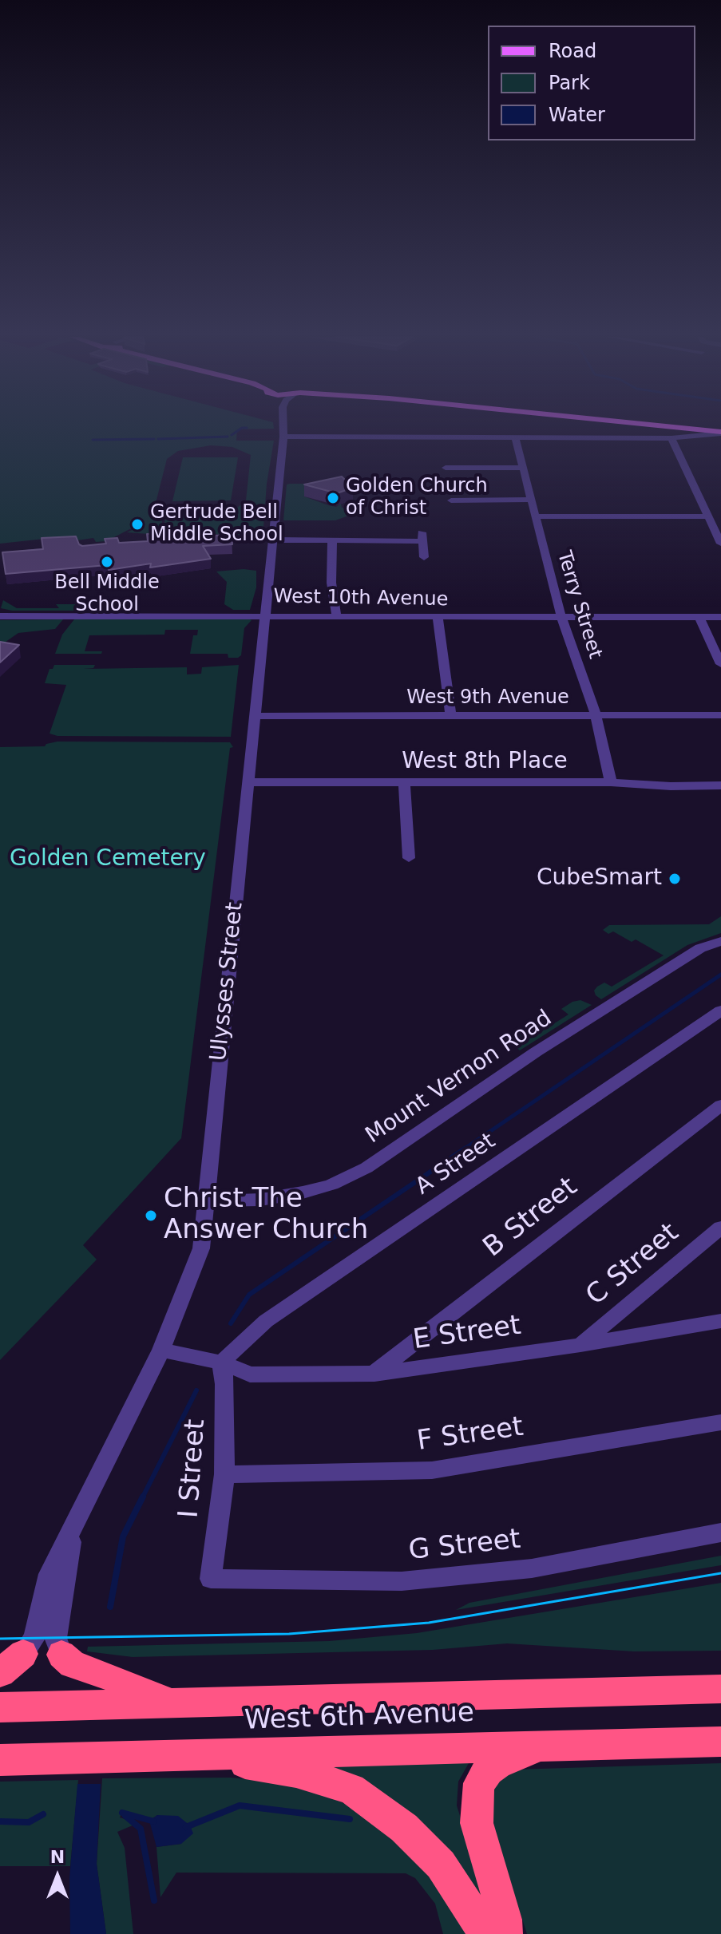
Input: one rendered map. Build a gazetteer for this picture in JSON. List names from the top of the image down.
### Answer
{
  "streets": {
    "highway": ["West 6th Avenue"],
    "street": [
      "West 10th Avenue",
      "Terry Street",
      "West 9th Avenue",
      "West 8th Place",
      "Ulysses Street",
      "Mount Vernon Road",
      "A Street",
      "B Street",
      "C Street",
      "E Street",
      "F Street",
      "I Street",
      "G Street"
    ]
  },
  "crossings": [
    ["West 10th Avenue", "Terry Street"],
    ["West 10th Avenue", "Ulysses Street"],
    ["Terry Street", "West 9th Avenue"],
    ["Terry Street", "West 8th Place"],
    ["West 9th Avenue", "Ulysses Street"],
    ["West 8th Place", "Ulysses Street"],
    ["Ulysses Street", "Mount Vernon Road"],
    ["Ulysses Street", "E Street"],
    ["A Street", "E Street"],
    ["A Street", "I Street"],
    ["B Street", "E Street"],
    ["C Street", "E Street"],
    ["E Street", "I Street"],
    ["F Street", "I Street"],
    ["I Street", "G Street"]
  ],
  "parks": ["Golden Cemetery"],
  "places": [
    "Golden Church of Christ",
    "Gertrude Bell Middle School",
    "Bell Middle School",
    "CubeSmart",
    "Christ The Answer Church"
  ],
  "legend": ["Road", "Park", "Water"],
  "north": "top"
}
